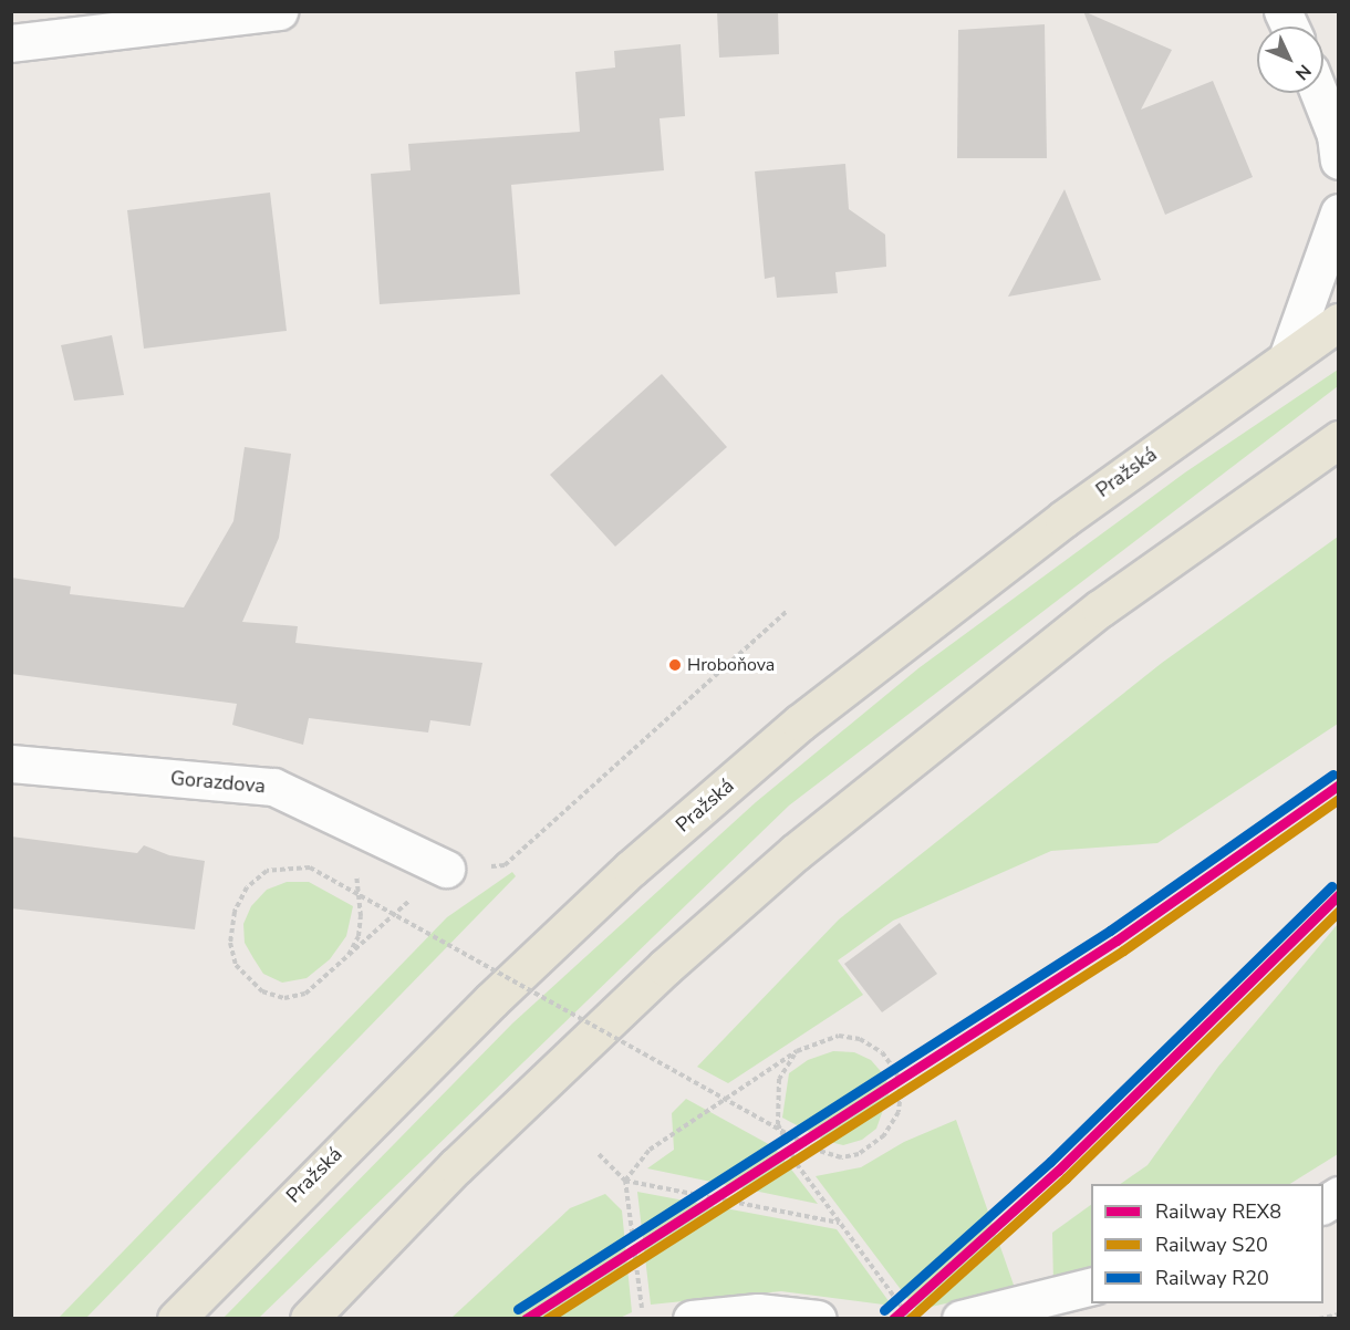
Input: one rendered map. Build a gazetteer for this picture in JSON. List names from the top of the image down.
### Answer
{
  "streets": {
    "main road": ["Pražská"],
    "street": ["Gorazdova"]
  },
  "places": ["Hroboňova"],
  "lines": ["rail line R20", "rail line REX8", "rail line S20"],
  "legend": ["Railway REX8", "Railway S20", "Railway R20"],
  "north": "bottom right"
}
